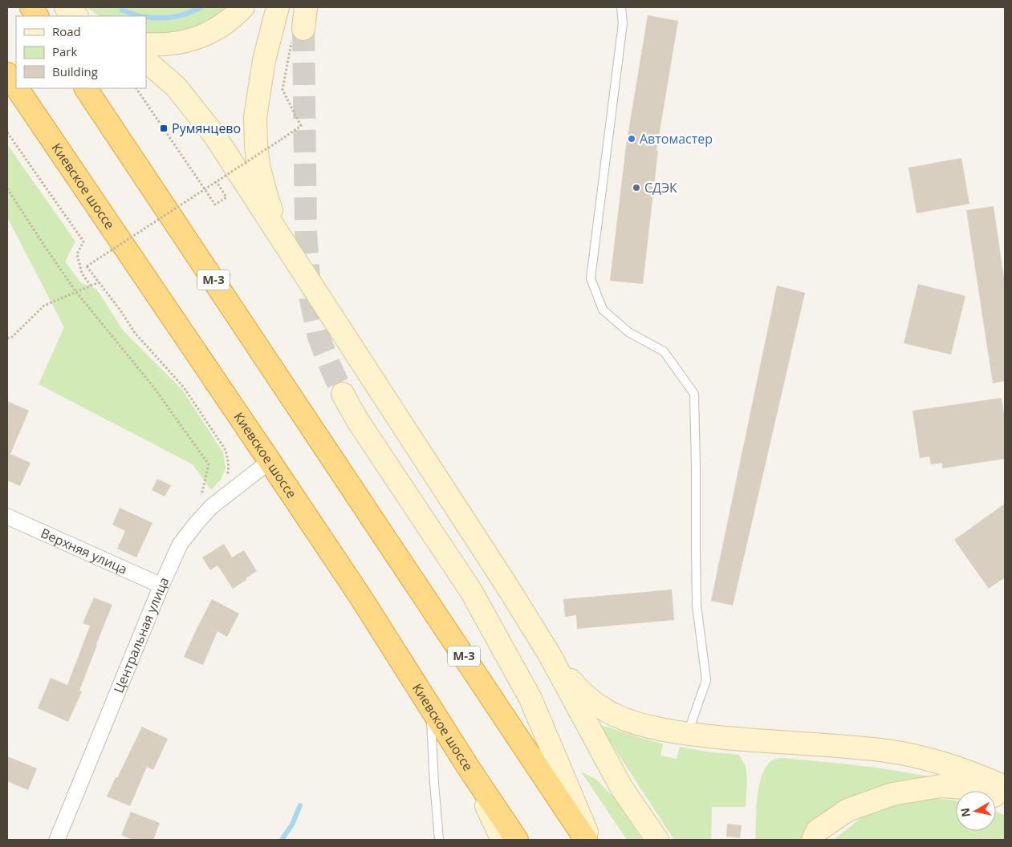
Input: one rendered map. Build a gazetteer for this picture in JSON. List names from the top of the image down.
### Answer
{
  "streets": {
    "highway": ["Киевское шоссе", "М-3"],
    "street": ["Верхняя улица", "Центральная улица"]
  },
  "crossings": [
    ["Киевское шоссе", "Центральная улица"],
    ["Верхняя улица", "Центральная улица"]
  ],
  "places": {
    "transit": ["Румянцево"],
    "other": ["Автомастер", "СДЭК"]
  },
  "legend": ["Road", "Park", "Building"],
  "north": "left"
}
